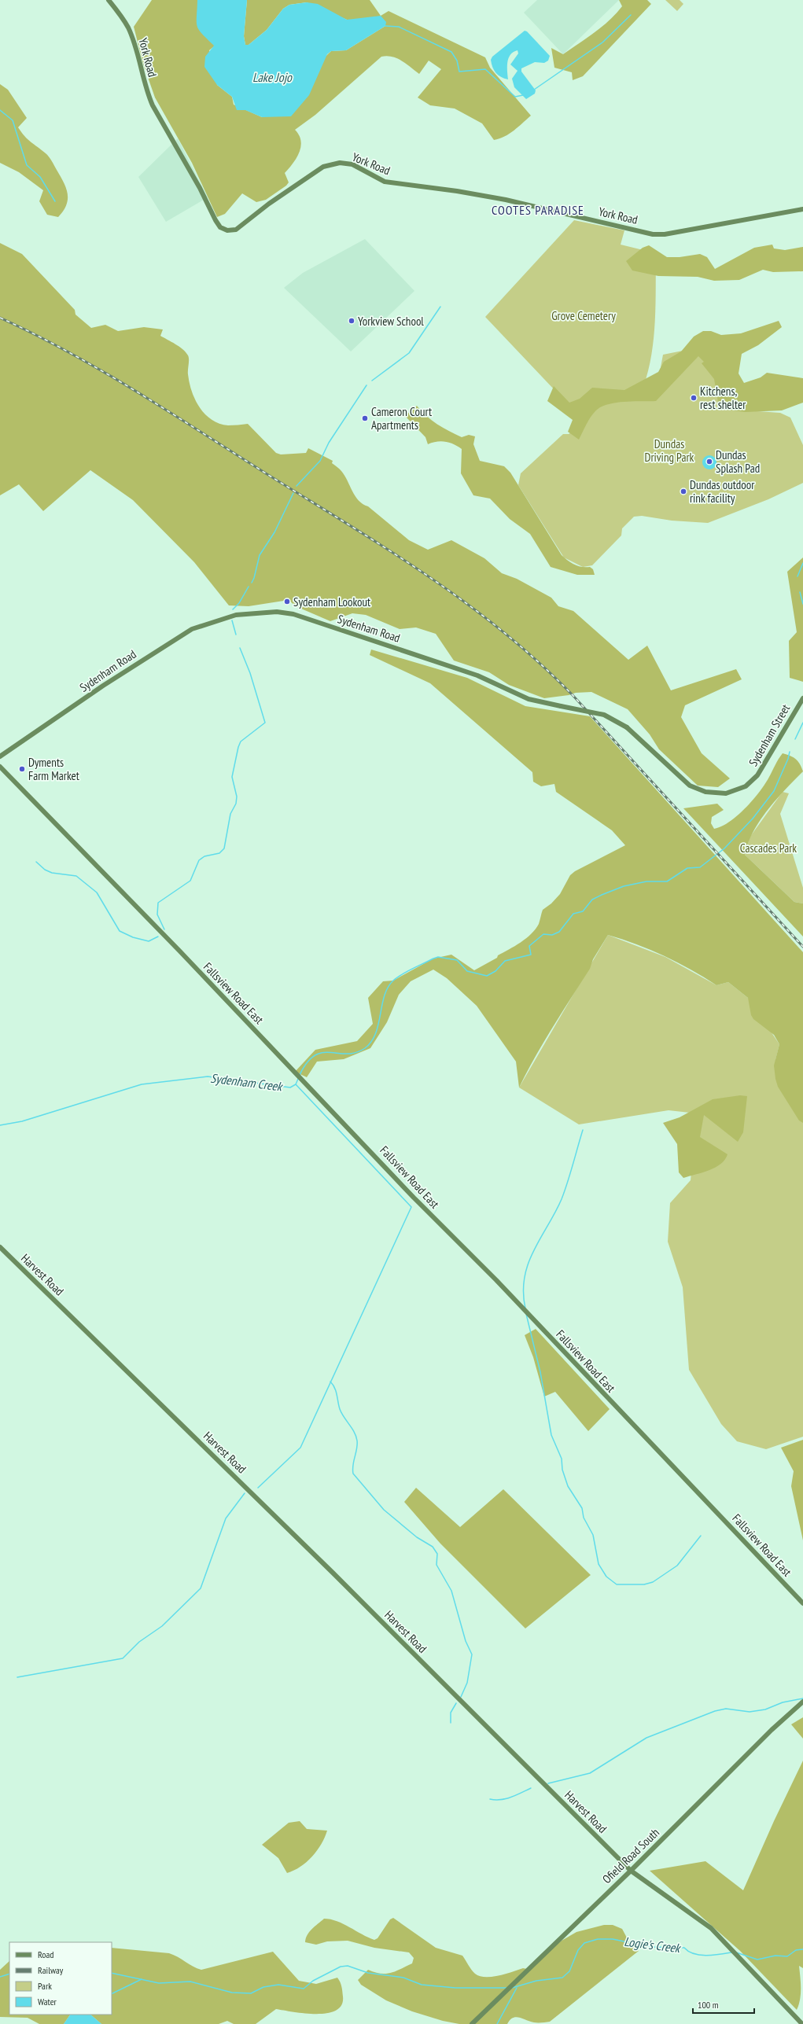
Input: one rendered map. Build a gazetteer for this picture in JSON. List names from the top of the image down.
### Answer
{
  "streets": {
    "street": [
      "York Road",
      "Sydenham Road",
      "Sydenham Street",
      "Fallsview Road East",
      "Harvest Road",
      "Ofield Road South"
    ]
  },
  "crossings": [
    ["Sydenham Road", "Sydenham Street"],
    ["Harvest Road", "Ofield Road South"]
  ],
  "districts": ["COOTES PARADISE"],
  "water": ["Lake Jojo", "Sydenham Creek", "Logie's Creek"],
  "parks": ["Grove Cemetery", "Dundas Driving Park", "Cascades Park"],
  "places": [
    "Yorkview School",
    "Kitchens, rest shelter",
    "Cameron Court Apartments",
    "Dundas Splash Pad",
    "Dundas outdoor rink facility",
    "Sydenham Lookout",
    "Dyments Farm Market"
  ],
  "legend": [
    "Road",
    "Railway",
    "Park",
    "Water"
  ],
  "scale_bar": "100 m"
}
